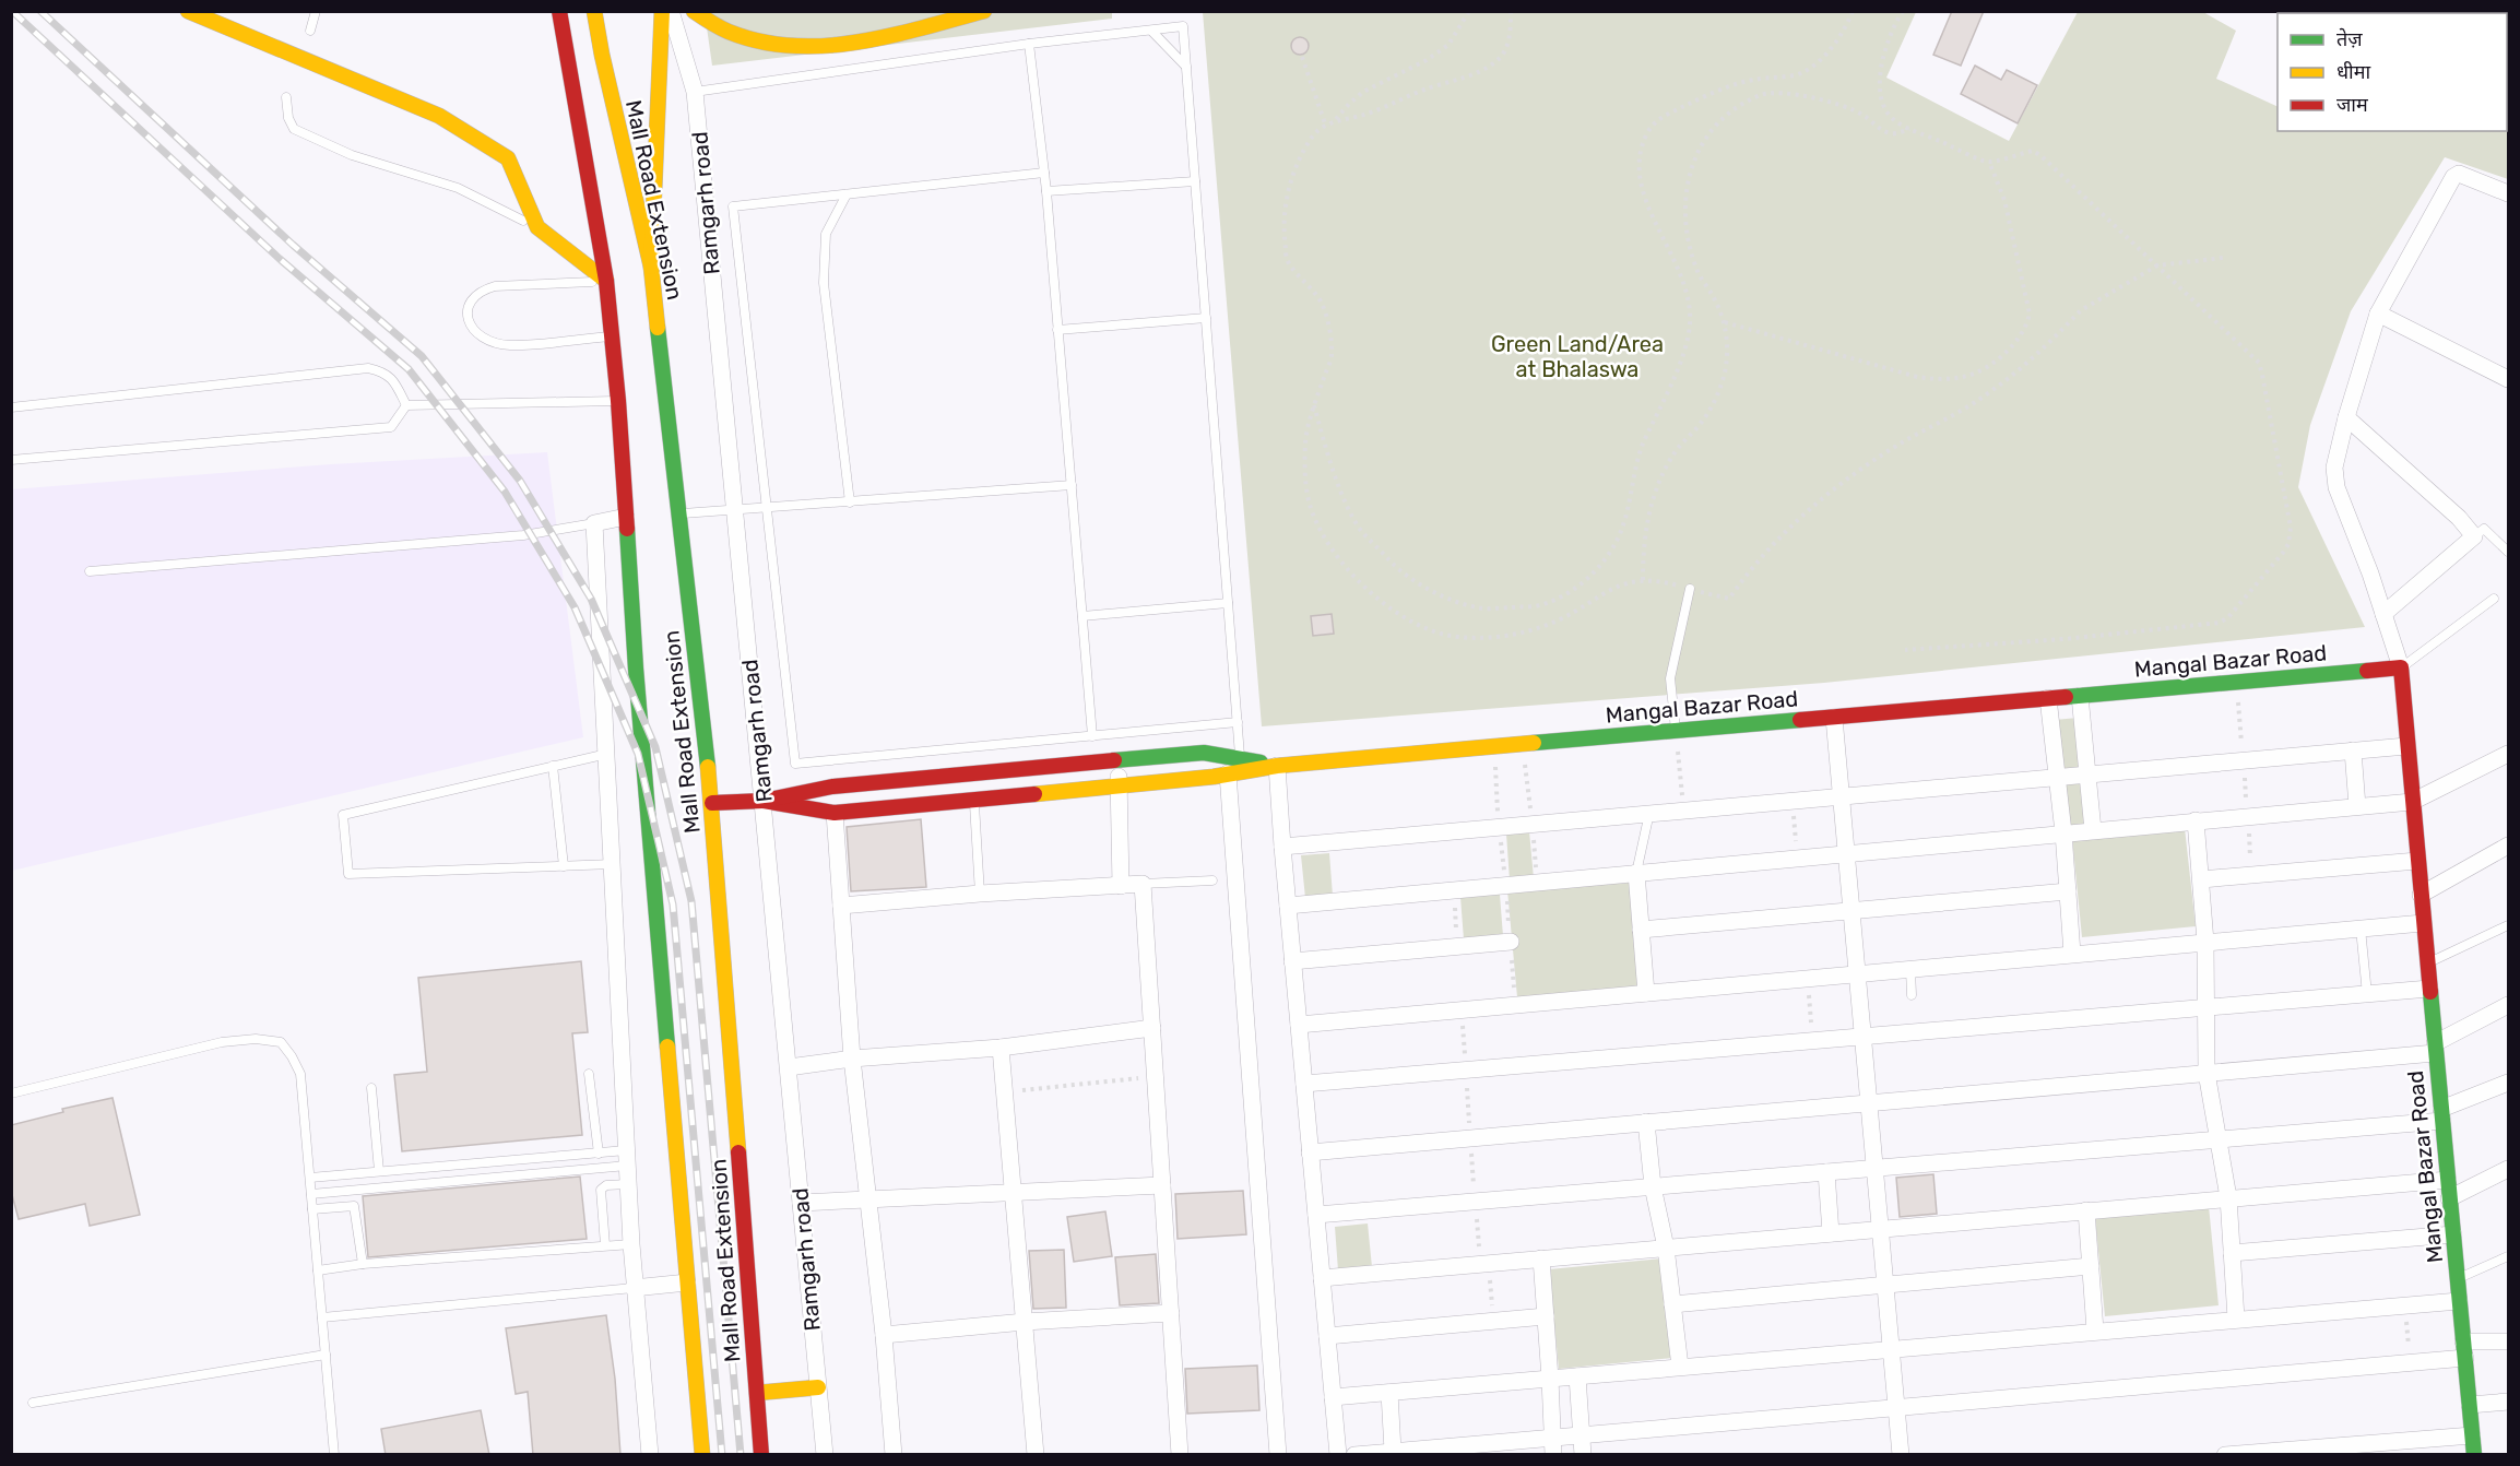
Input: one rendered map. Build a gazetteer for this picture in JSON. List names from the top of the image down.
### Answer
{
  "streets": {
    "main road": ["Mall Road Extension", "Mangal Bazar Road"],
    "street": ["Ramgarh road"]
  },
  "crossings": [
    ["Ramgarh road", "Mangal Bazar Road"]
  ],
  "parks": ["Green Land/Area at Bhalaswa"],
  "legend": ["तेज़", "धीमा", "जाम"]
}
